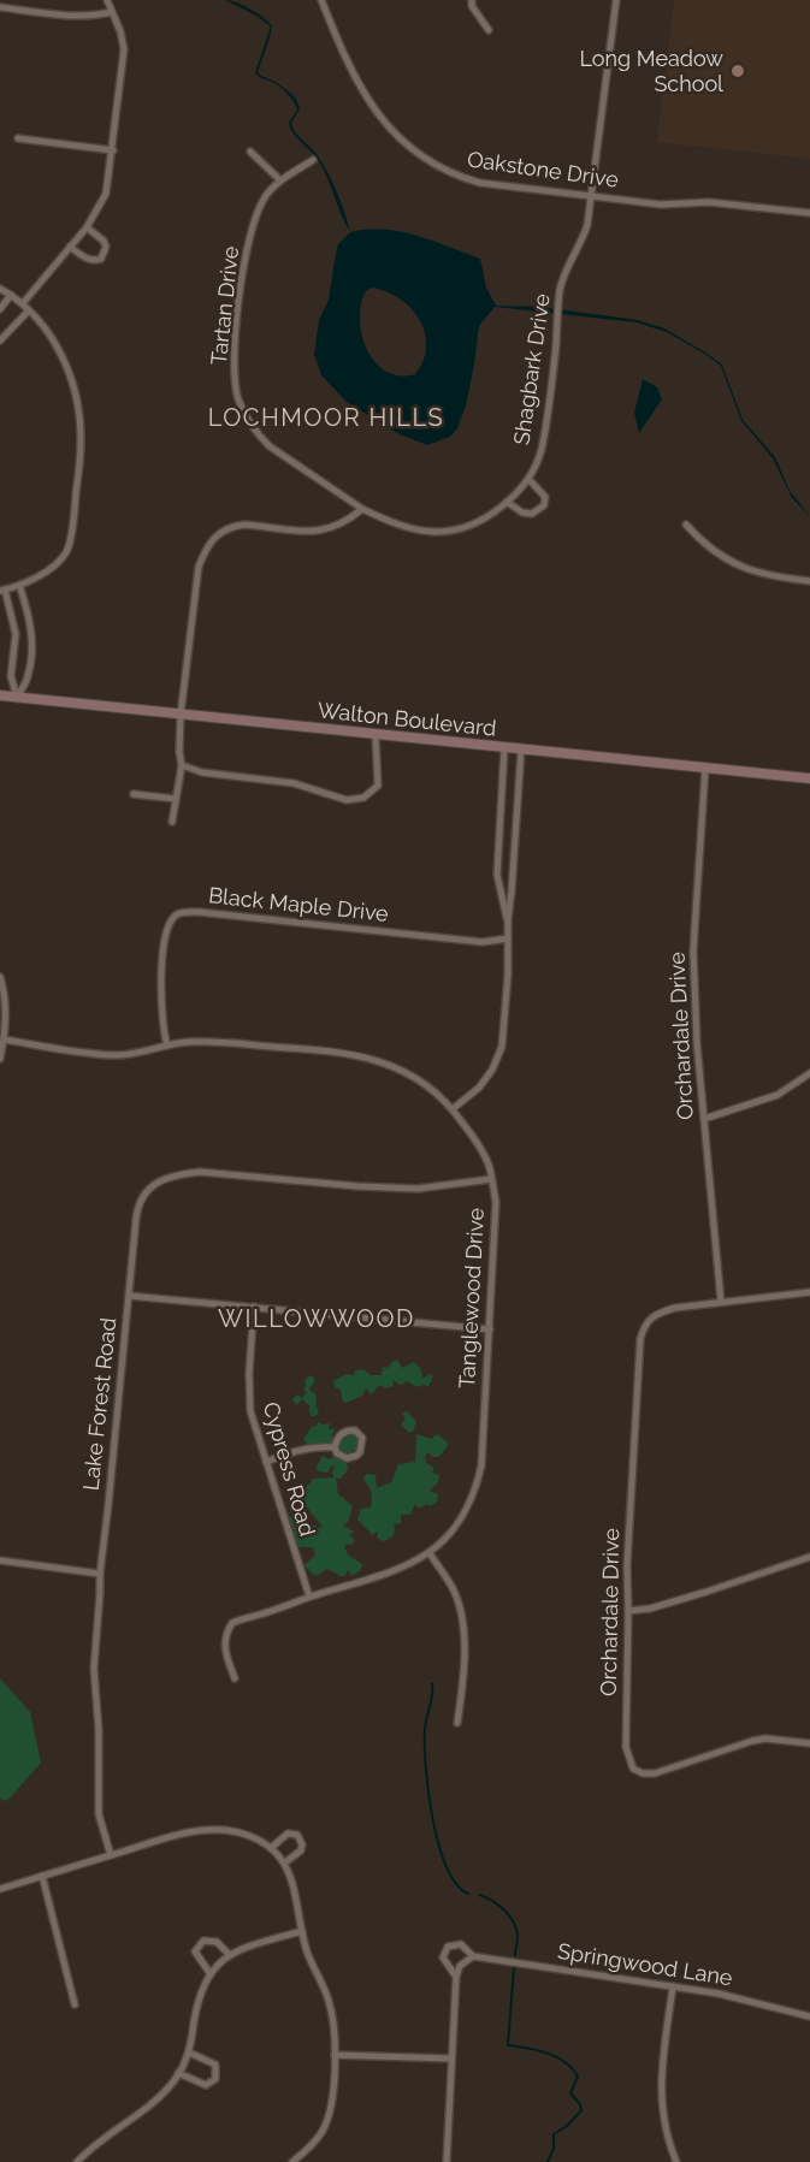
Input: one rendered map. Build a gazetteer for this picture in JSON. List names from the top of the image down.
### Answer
{
  "streets": {
    "main road": ["Walton Boulevard"],
    "street": [
      "Oakstone Drive",
      "Tartan Drive",
      "Shagbark Drive",
      "Black Maple Drive",
      "Orchardale Drive",
      "Tanglewood Drive",
      "Lake Forest Road",
      "Cypress Road",
      "Springwood Lane"
    ]
  },
  "crossings": [
    ["Oakstone Drive", "Shagbark Drive"],
    ["Tartan Drive", "Shagbark Drive"],
    ["Walton Boulevard", "Orchardale Drive"],
    ["Black Maple Drive", "Tanglewood Drive"],
    ["Tanglewood Drive", "Lake Forest Road"],
    ["Tanglewood Drive", "Cypress Road"]
  ],
  "districts": ["LOCHMOOR HILLS", "WILLOWWOOD"],
  "places": ["Long Meadow School"]
}
